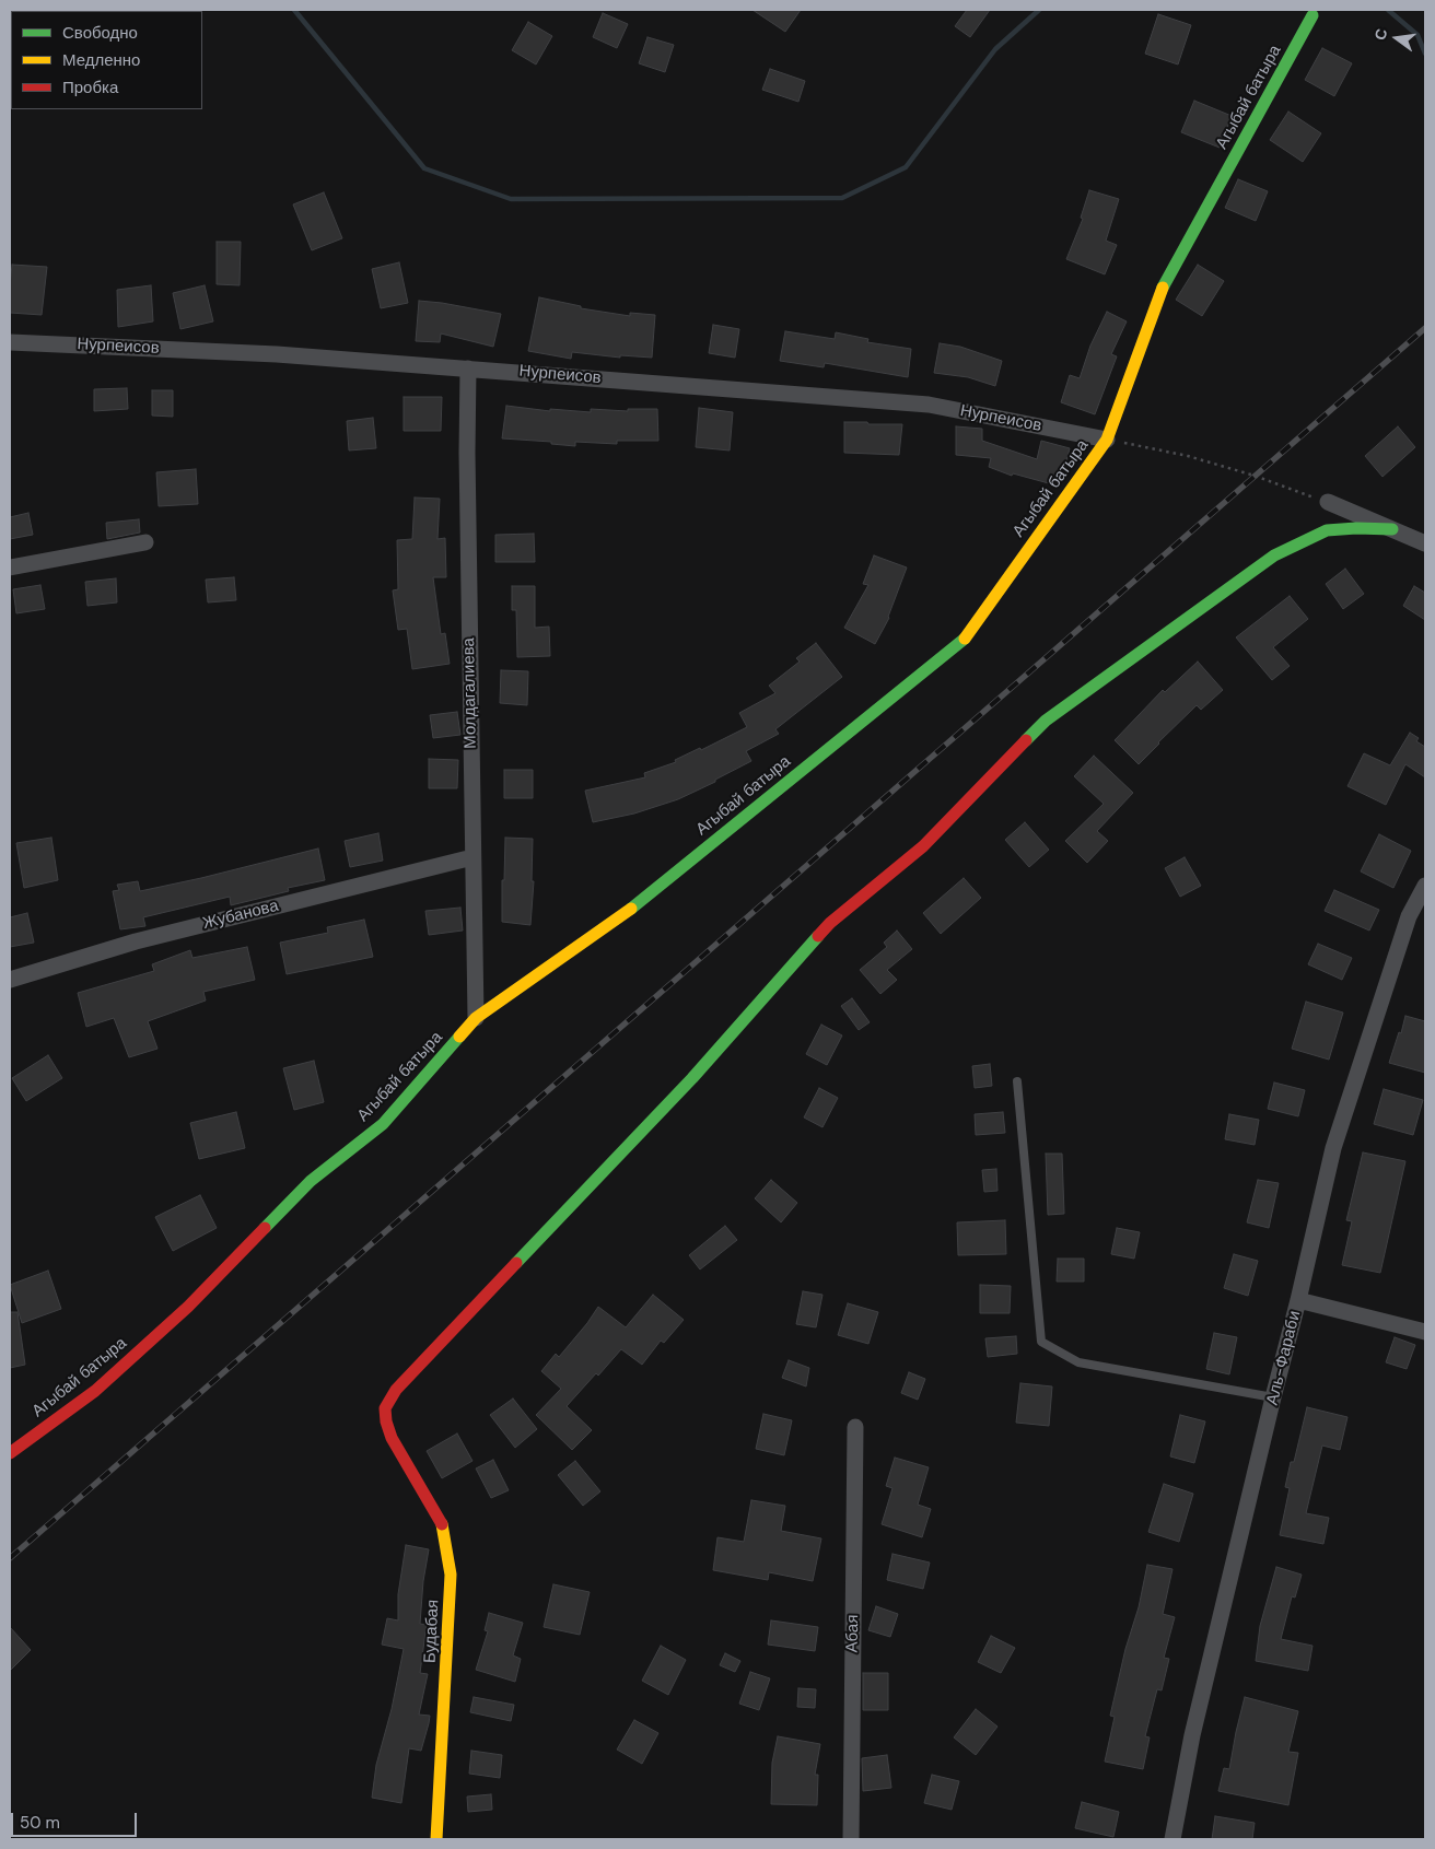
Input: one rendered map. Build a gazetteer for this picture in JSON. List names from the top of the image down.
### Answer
{
  "streets": {
    "street": [
      "Агыбай батыра",
      "Нурпеисов",
      "Молдагалиева",
      "Жубанова",
      "Аль-Фараби",
      "Будабая",
      "Абая"
    ]
  },
  "crossings": [
    ["Агыбай батыра", "Нурпеисов"],
    ["Агыбай батыра", "Молдагалиева"],
    ["Нурпеисов", "Молдагалиева"],
    ["Молдагалиева", "Жубанова"]
  ],
  "legend": ["Свободно", "Медленно", "Пробка"],
  "scale_bar": "50 m",
  "north": "left"
}
